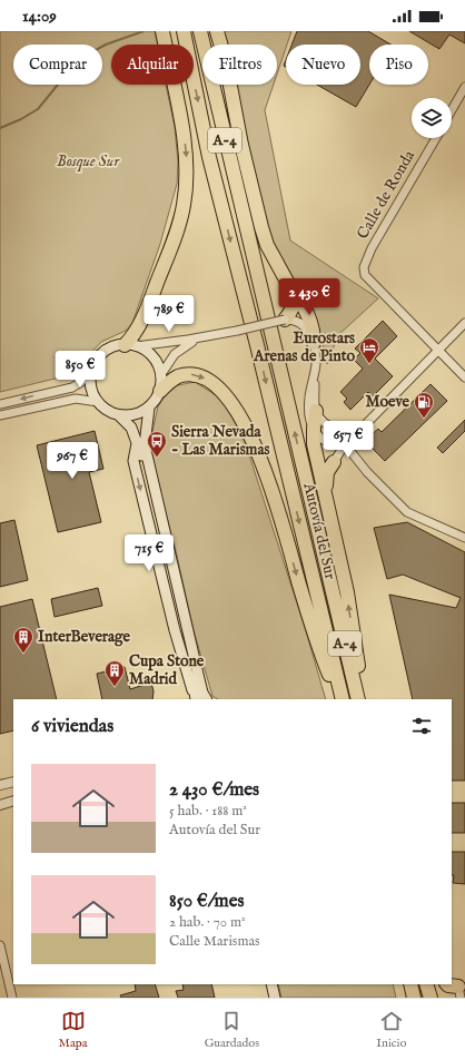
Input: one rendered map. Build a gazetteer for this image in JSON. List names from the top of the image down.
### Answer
{
  "streets": {
    "highway": ["A-4", "Autovía del Sur"],
    "street": ["Calle de Ronda"]
  },
  "parks": ["Bosque Sur"],
  "places": {
    "hotel": ["Eurostars Arenas de Pinto"],
    "fuel station": ["Moeve"],
    "bus stop": ["Sierra Nevada - Las Marismas"],
    "building": ["InterBeverage", "Cupa Stone Madrid"]
  },
  "page": {
    "status": "14:09",
    "chip": [
      "Comprar",
      "Alquilar",
      "Filtros",
      "Nuevo",
      "Piso"
    ],
    "price": [
      "2 430 €",
      "789 €",
      "850 €",
      "657 €",
      "967 €",
      "715 €"
    ],
    "heading": "6 viviendas",
    "list": [
      {
        "name": "2 430 €/mes",
        "note": "5 hab. · 188 m² · Autovía del Sur"
      },
      {
        "name": "850 €/mes",
        "note": "2 hab. · 70 m² · Calle Marismas"
      }
    ],
    "tabs": ["Mapa", "Guardados", "Inicio"]
  }
}
